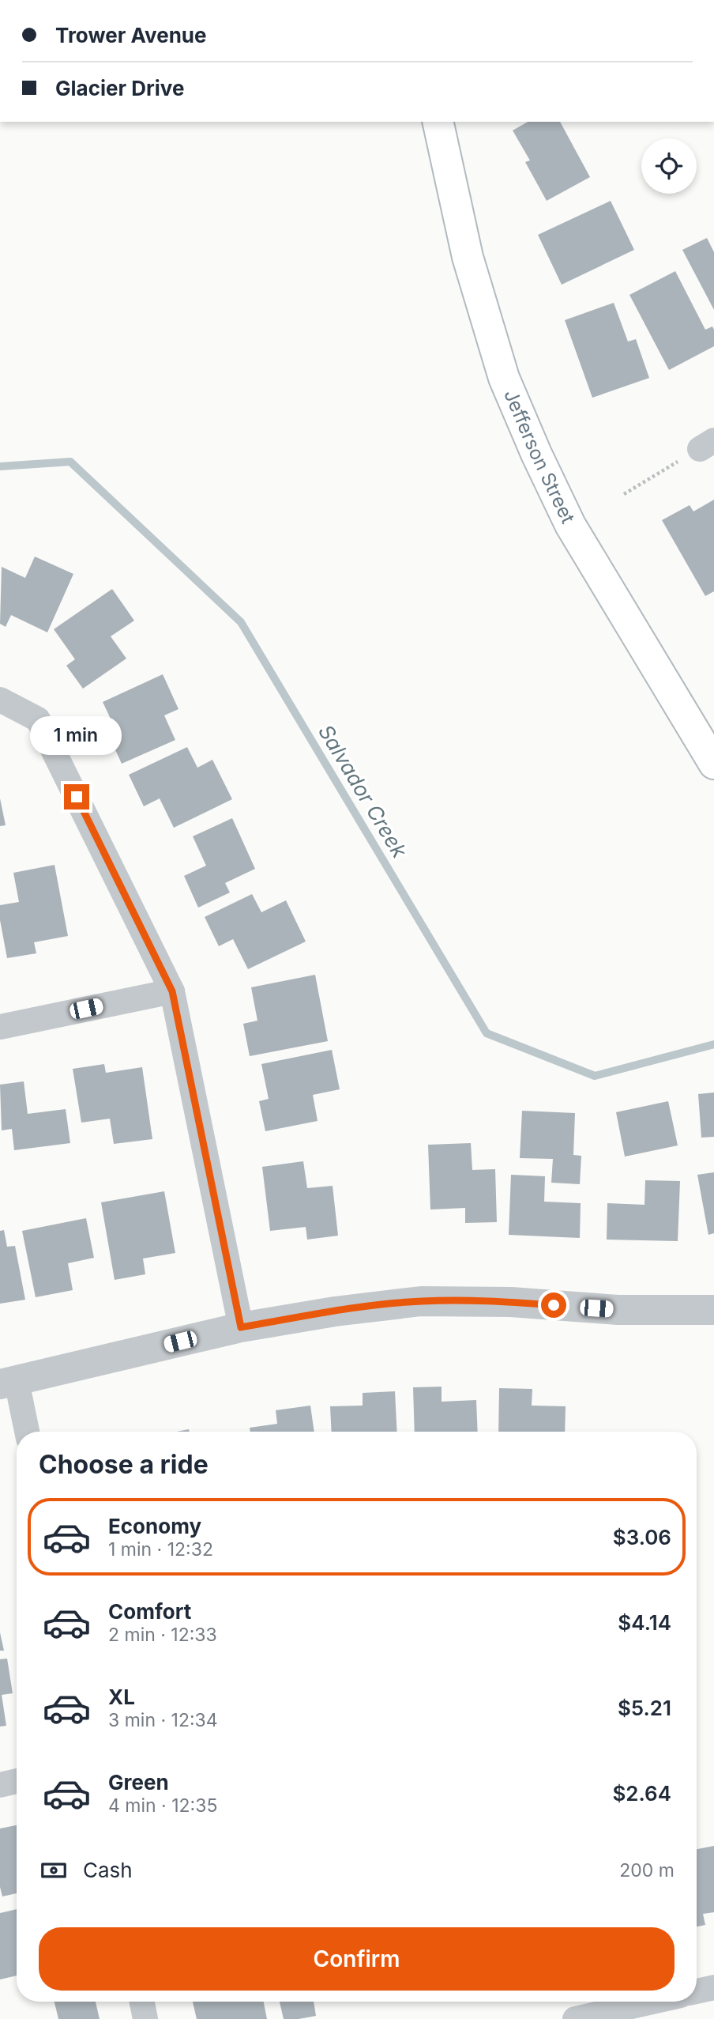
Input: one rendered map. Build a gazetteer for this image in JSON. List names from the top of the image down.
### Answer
{
  "streets": {
    "main road": ["Jefferson Street"]
  },
  "water": ["Salvador Creek"],
  "page": {
    "banner": ["Trower Avenue", "Glacier Drive"],
    "bubble": "1 min",
    "heading": "Choose a ride",
    "list": [
      {
        "name": "Economy",
        "note": "1 min · 12:32",
        "value": "$3.06"
      },
      {
        "name": "Comfort",
        "note": "2 min · 12:33",
        "value": "$4.14"
      },
      {
        "name": "XL",
        "note": "3 min · 12:34",
        "value": "$5.21"
      },
      {
        "name": "Green",
        "note": "4 min · 12:35",
        "value": "$2.64"
      }
    ],
    "pay": ["Cash", "200 m"],
    "buttons": "Confirm"
  }
}
